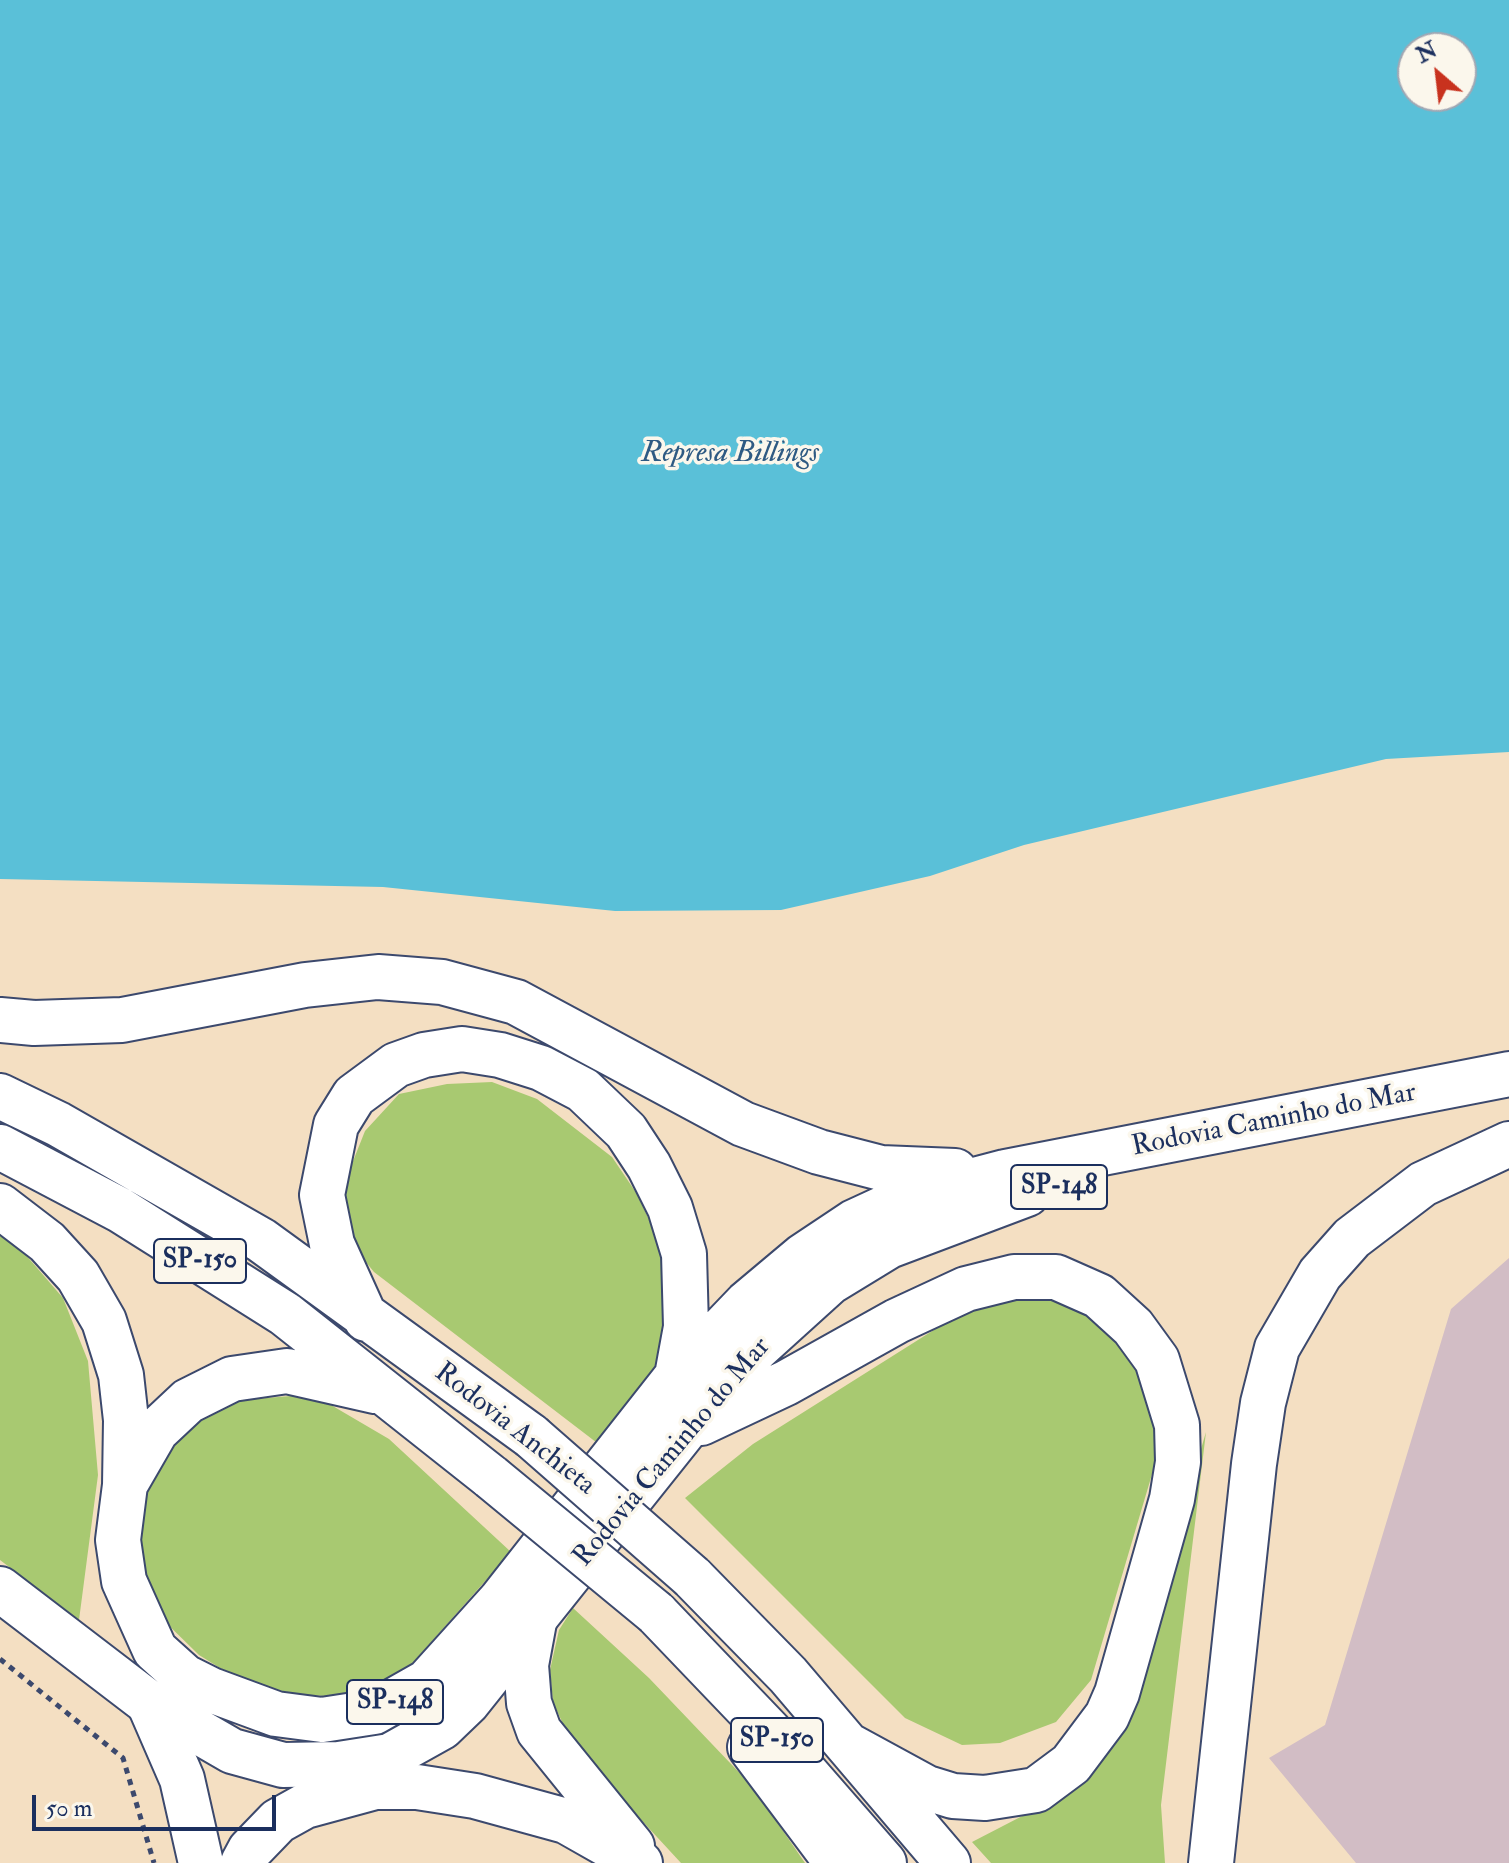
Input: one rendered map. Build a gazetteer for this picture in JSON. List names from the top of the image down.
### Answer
{
  "streets": {
    "main road": [
      "Rodovia Caminho do Mar",
      "SP-148",
      "SP-150",
      "Rodovia Anchieta"
    ]
  },
  "crossings": [
    ["Rodovia Caminho do Mar", "SP-148"]
  ],
  "water": ["Represa Billings"],
  "scale_bar": "50 m",
  "north": "top left"
}
